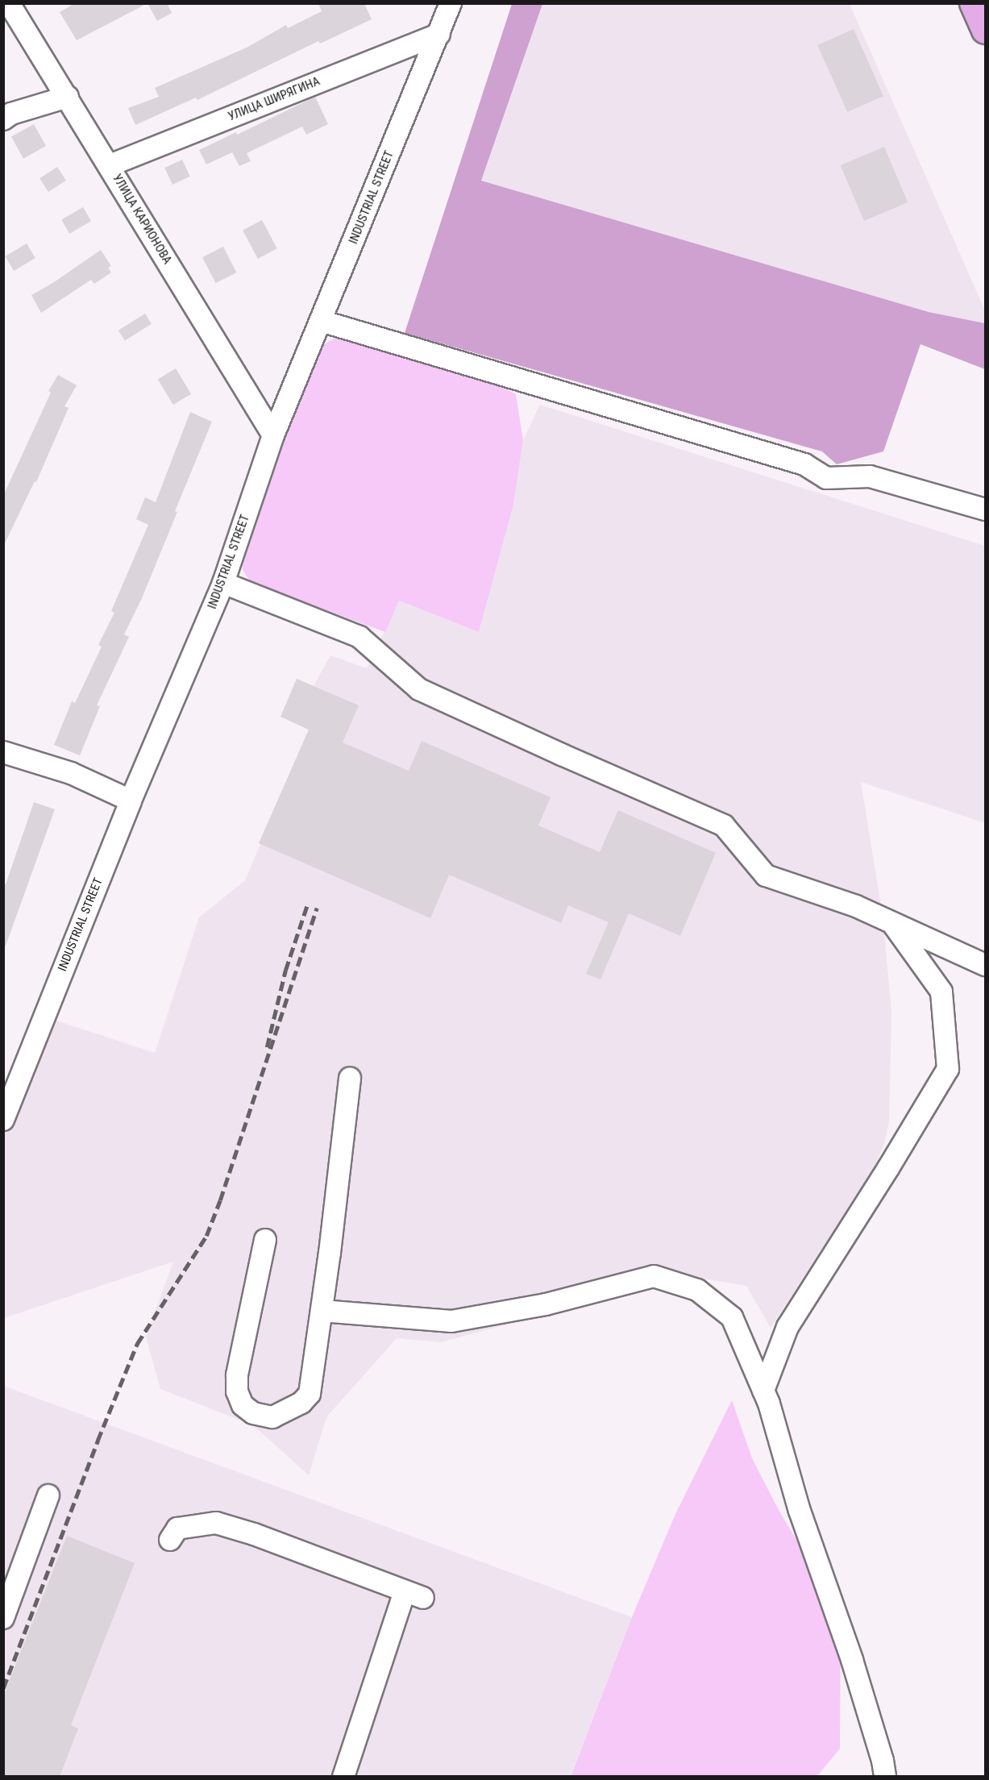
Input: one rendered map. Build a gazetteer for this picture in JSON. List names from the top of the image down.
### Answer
{
  "streets": {
    "street": ["УЛИЦА ШИРЯГИНА", "INDUSTRIAL STREET", "УЛИЦА КАРИОНОВА"]
  },
  "crossings": [
    ["УЛИЦА ШИРЯГИНА", "INDUSTRIAL STREET"],
    ["УЛИЦА ШИРЯГИНА", "УЛИЦА КАРИОНОВА"],
    ["INDUSTRIAL STREET", "УЛИЦА КАРИОНОВА"]
  ]
}
